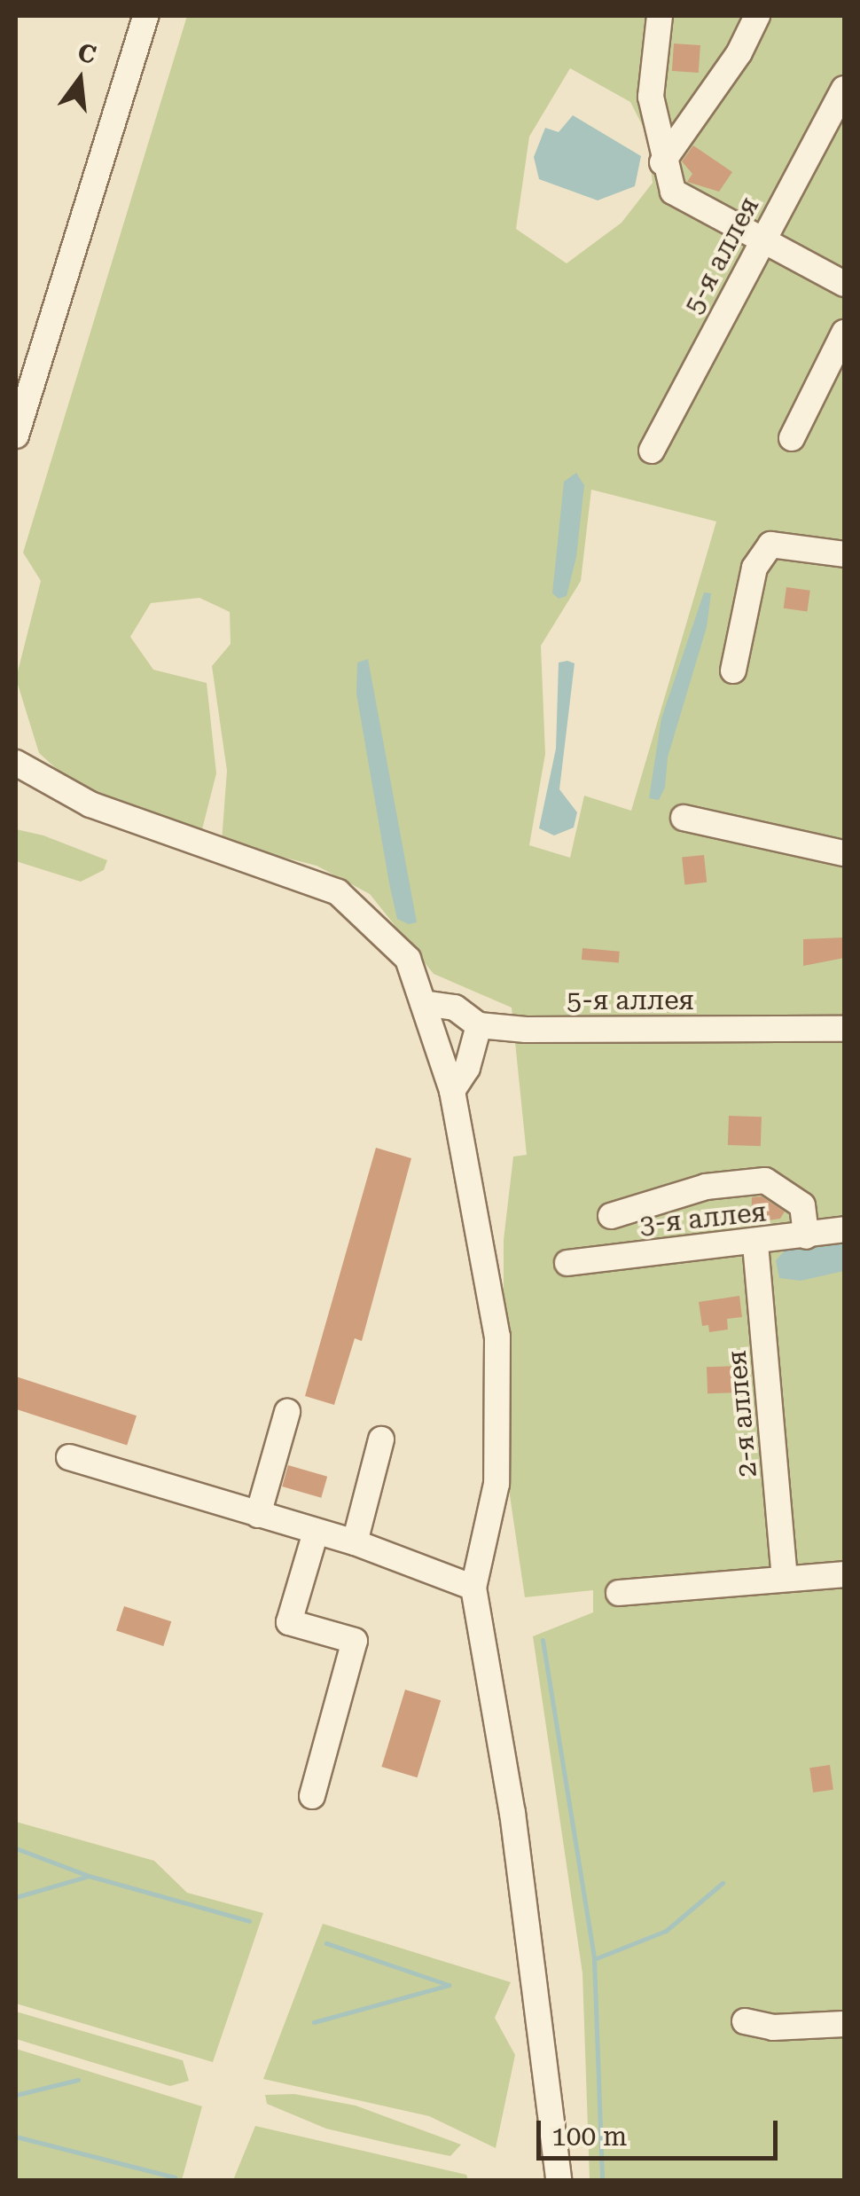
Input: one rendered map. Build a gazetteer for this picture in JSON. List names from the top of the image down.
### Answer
{
  "streets": {
    "street": ["5-я аллея", "3-я аллея", "2-я аллея"]
  },
  "crossings": [
    ["3-я аллея", "2-я аллея"]
  ],
  "scale_bar": "100 m",
  "north": "top"
}
